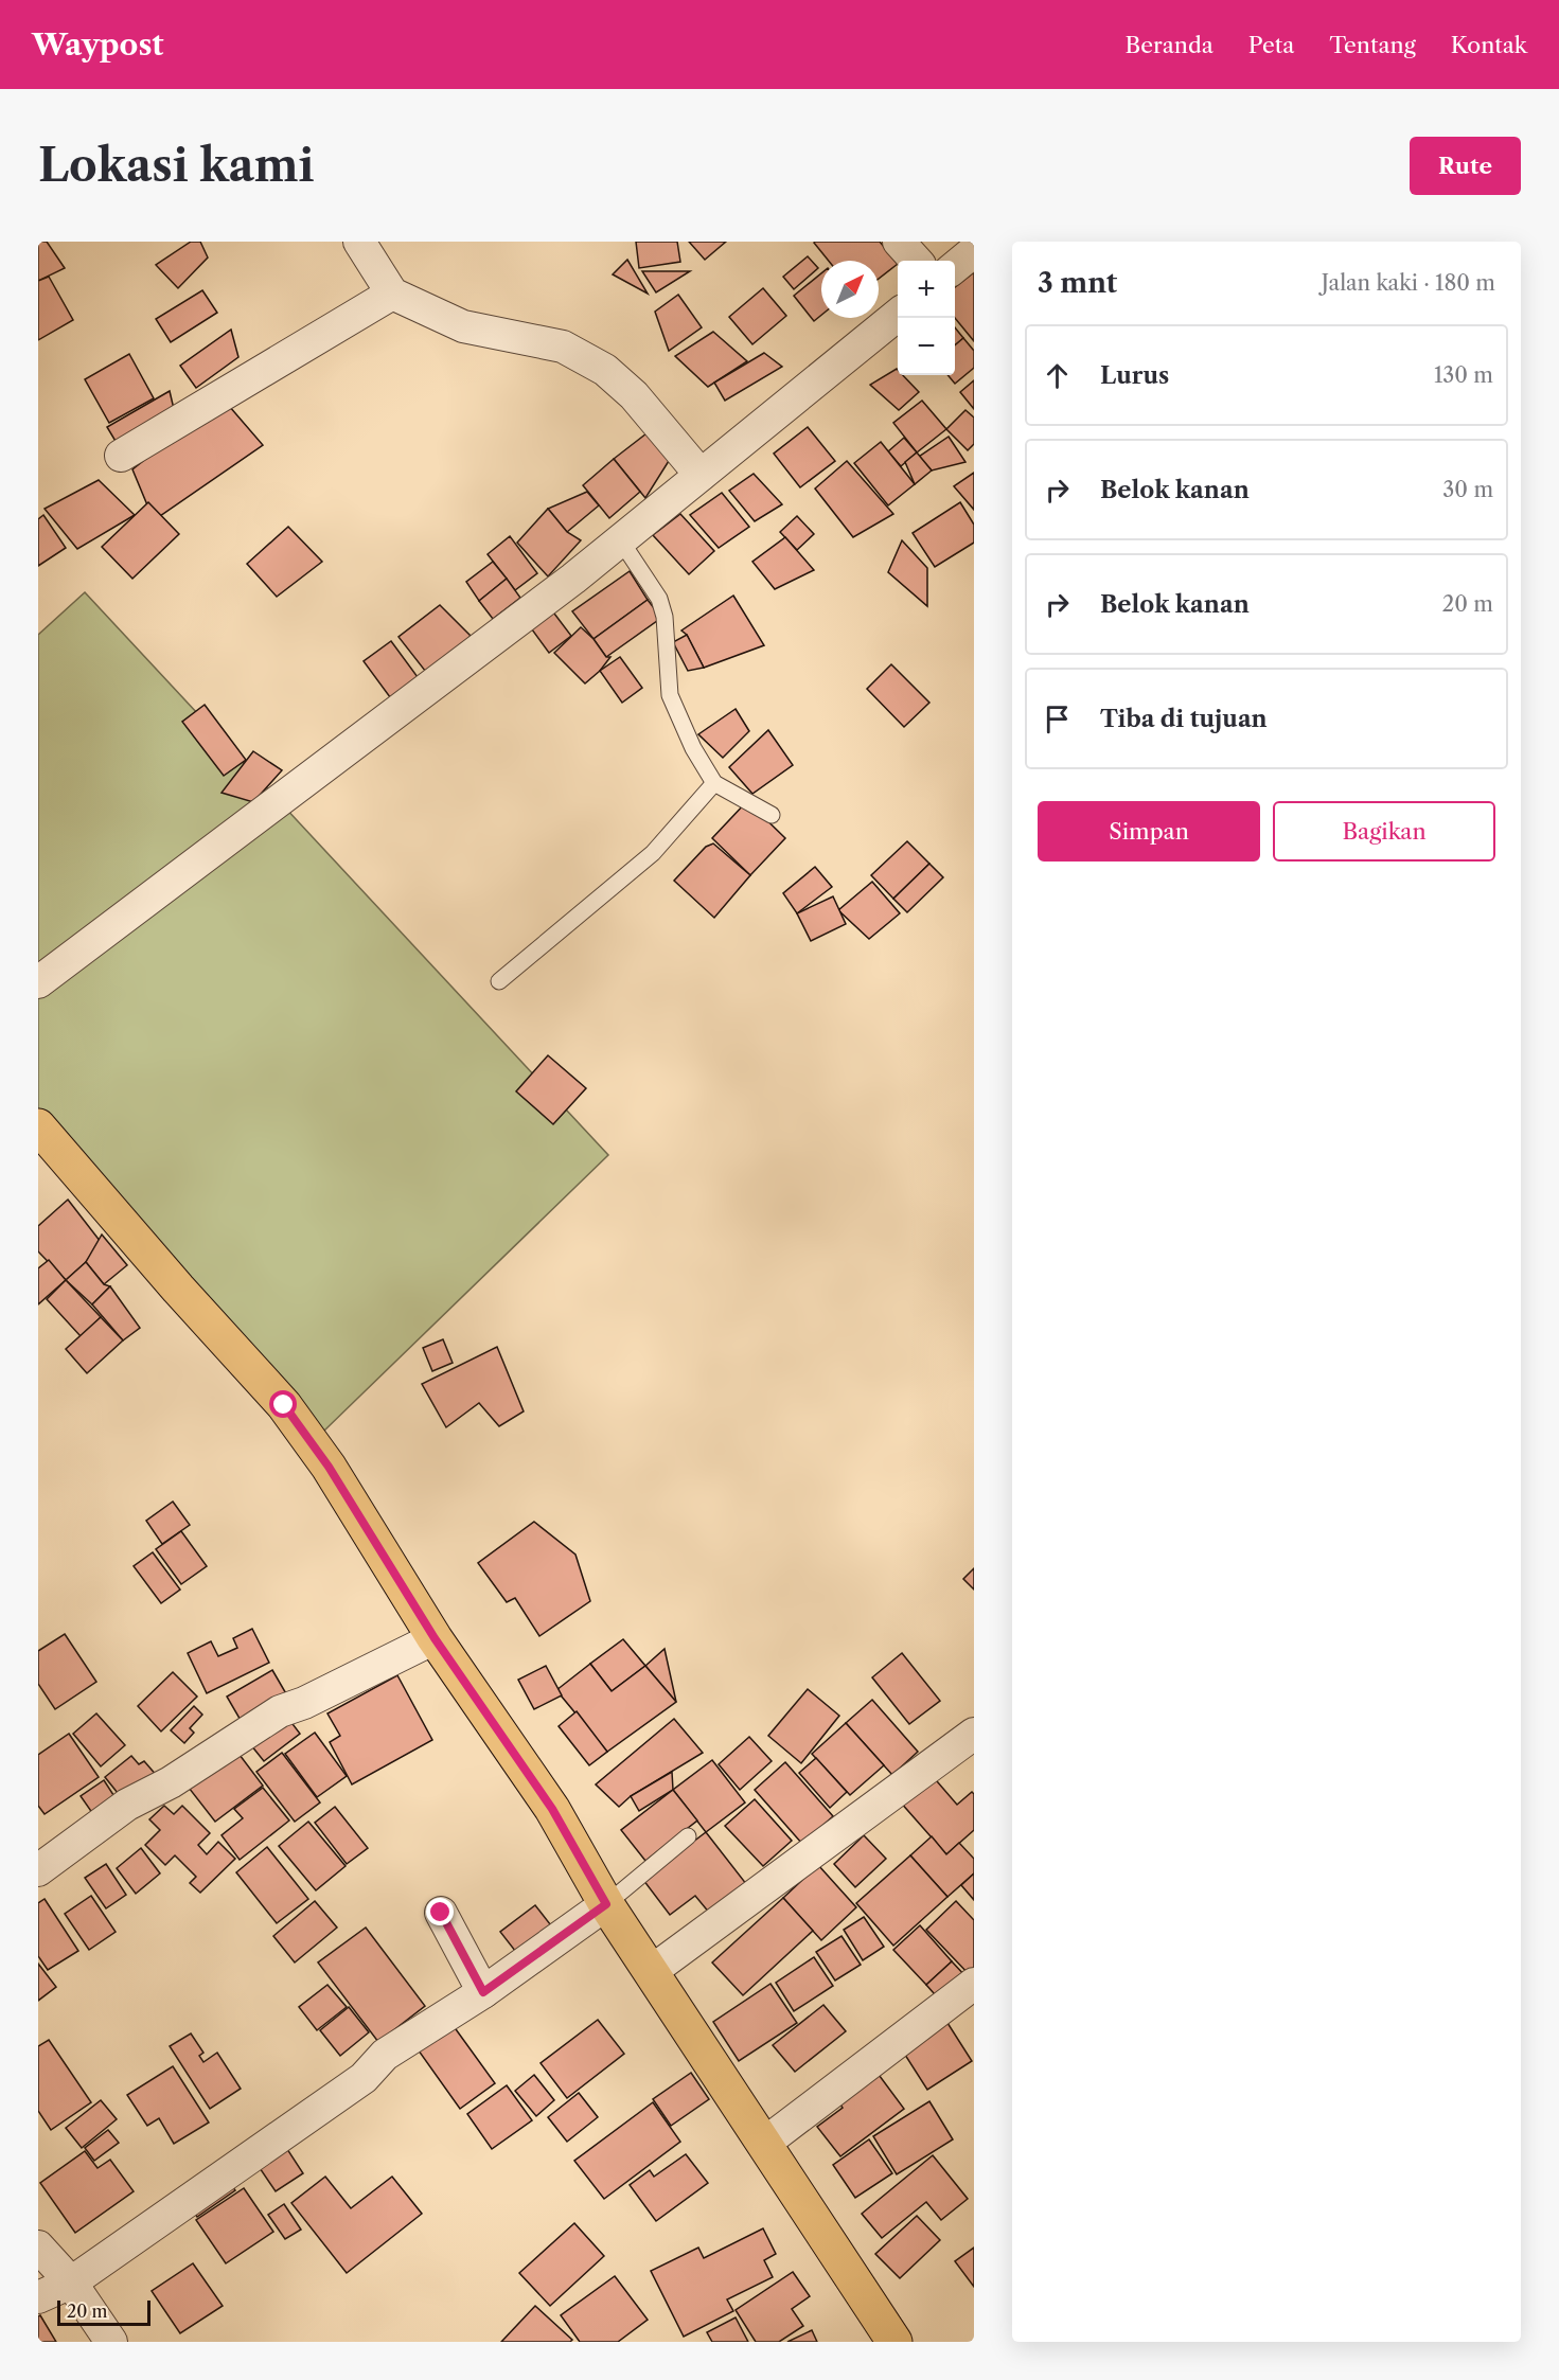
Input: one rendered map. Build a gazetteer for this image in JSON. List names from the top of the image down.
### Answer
{
  "scale_bar": "20 m",
  "north": "top right",
  "page": {
    "header": "Waypost",
    "nav": [
      "Beranda",
      "Peta",
      "Tentang",
      "Kontak"
    ],
    "buttons": [
      "Rute",
      ["Simpan", "Bagikan"]
    ],
    "title": "Lokasi kami",
    "heading": ["3 mnt", "Jalan kaki · 180 m"],
    "map_buttons": ["+", "−"],
    "list": [
      ["Lurus", "130 m"],
      ["Belok kanan", "30 m"],
      ["Belok kanan", "20 m"],
      "Tiba di tujuan"
    ],
    "scale": "20 m"
  }
}
